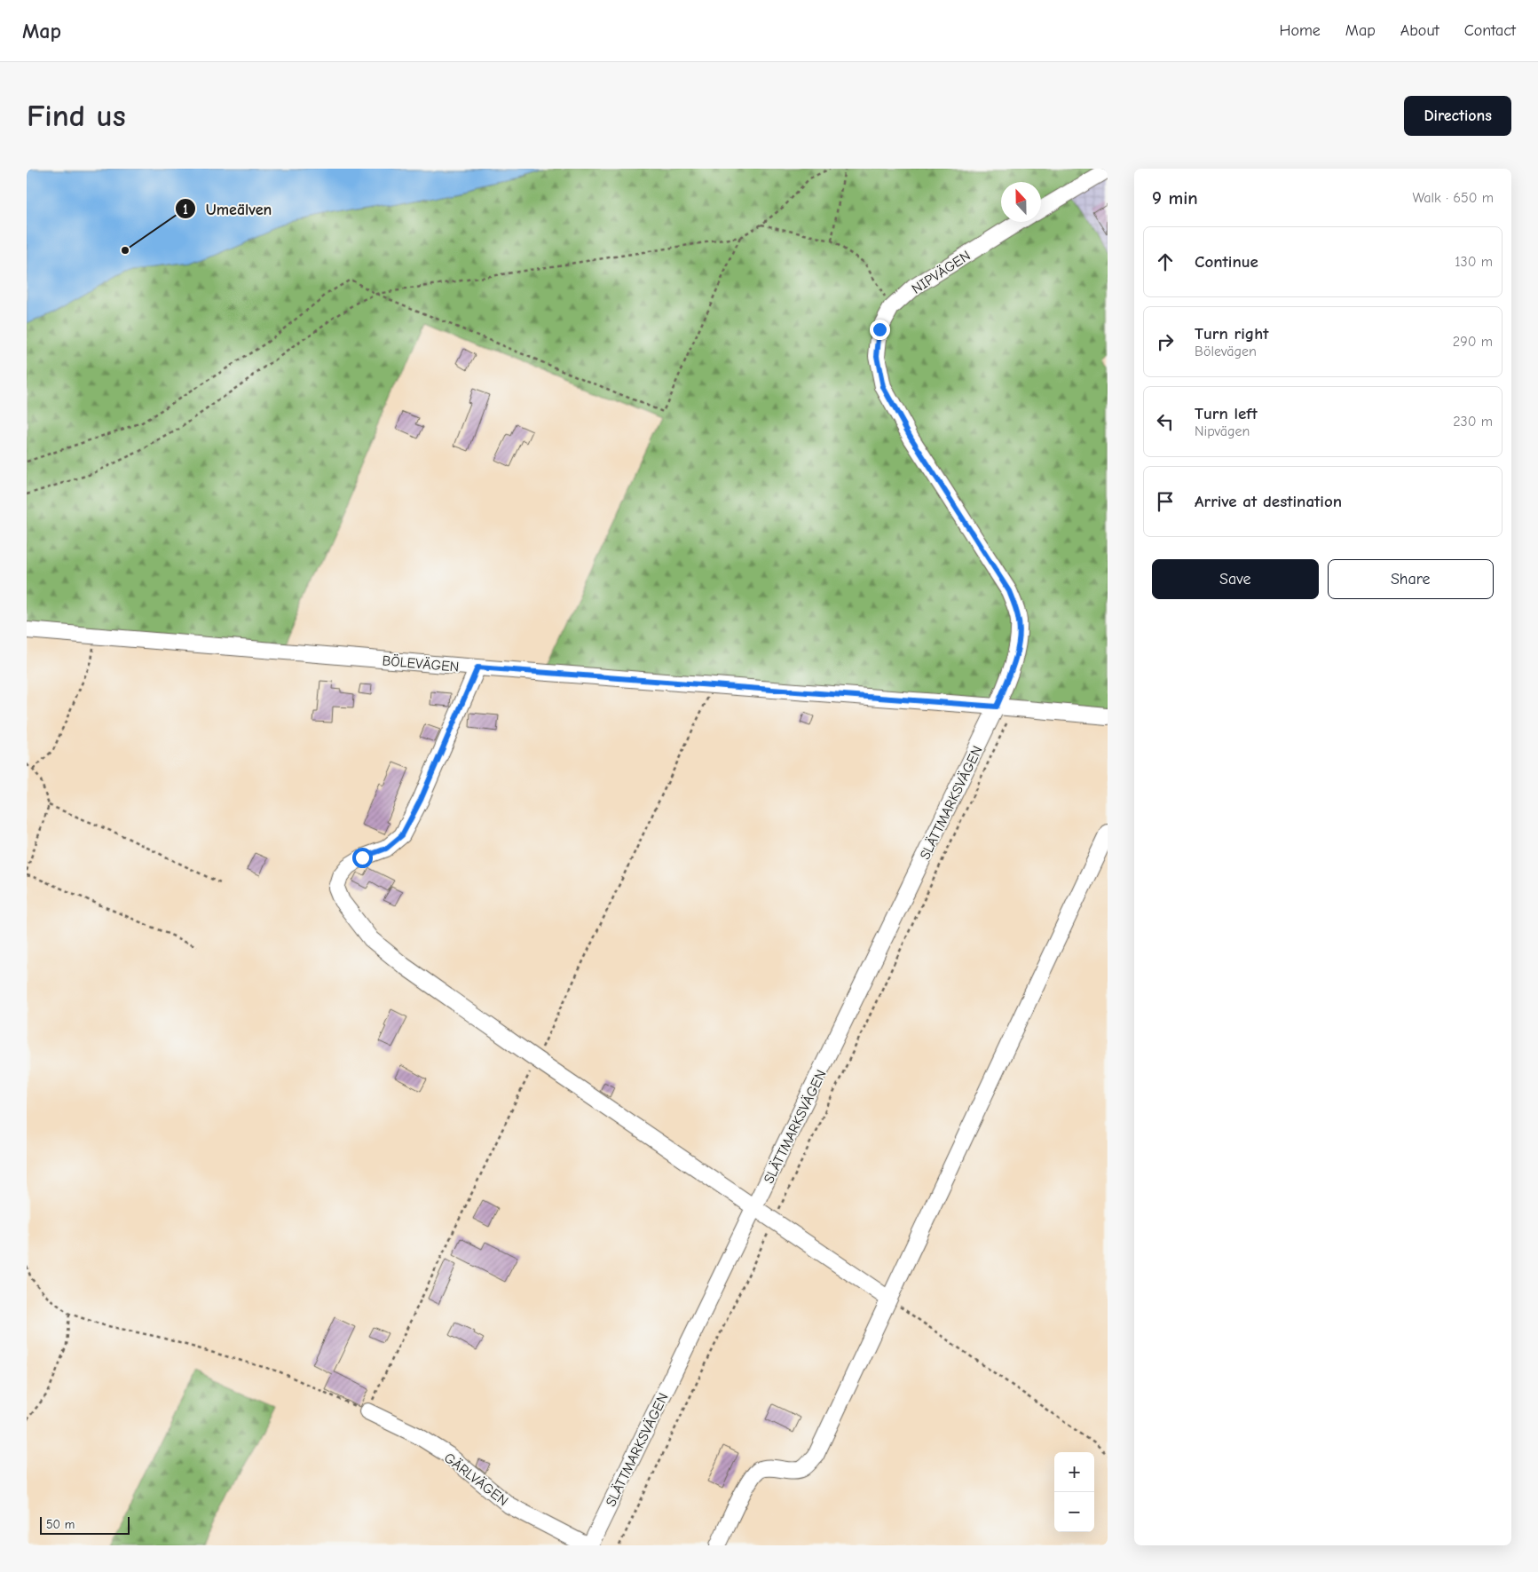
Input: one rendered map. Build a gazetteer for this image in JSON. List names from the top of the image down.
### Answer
{
  "streets": {
    "street": [
      "NIPVÄGEN",
      "BÖLEVÄGEN",
      "SLÄTTMARKSVÄGEN",
      "GÄRLVÄGEN"
    ]
  },
  "crossings": [
    ["NIPVÄGEN", "BÖLEVÄGEN"],
    ["NIPVÄGEN", "SLÄTTMARKSVÄGEN"],
    ["BÖLEVÄGEN", "SLÄTTMARKSVÄGEN"],
    ["SLÄTTMARKSVÄGEN", "GÄRLVÄGEN"]
  ],
  "places": ["Umeälven"],
  "scale_bar": "50 m",
  "north": "top",
  "page": {
    "header": "Map",
    "nav": [
      "Home",
      "Map",
      "About",
      "Contact"
    ],
    "buttons": [
      "Directions",
      ["Save", "Share"]
    ],
    "title": "Find us",
    "heading": ["9 min", "Walk · 650 m"],
    "list": [
      ["Continue", "130 m"],
      ["Turn right", "Bölevägen", "290 m"],
      ["Turn left", "Nipvägen", "230 m"],
      "Arrive at destination"
    ],
    "map_buttons": ["+", "−"],
    "scale": "50 m"
  }
}
